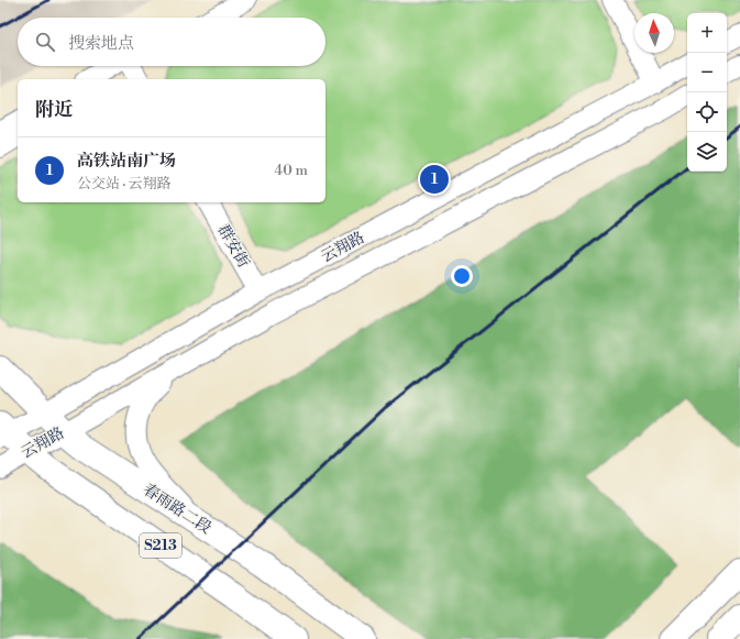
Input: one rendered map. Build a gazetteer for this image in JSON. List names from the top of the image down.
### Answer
{
  "streets": {
    "main road": ["春雨路二段", "S213"],
    "street": ["群安街", "云翔路"]
  },
  "crossings": [
    ["群安街", "云翔路"],
    ["云翔路", "春雨路二段"],
    ["云翔路", "S213"]
  ],
  "north": "top",
  "page": {
    "map_buttons": ["+", "−"],
    "search": "搜索地点",
    "heading": "附近",
    "list": [
      {
        "mark": "1",
        "name": "高铁站南广场",
        "note": "公交站 · 云翔路",
        "value": "40 m"
      }
    ],
    "pins": "1"
  }
}
